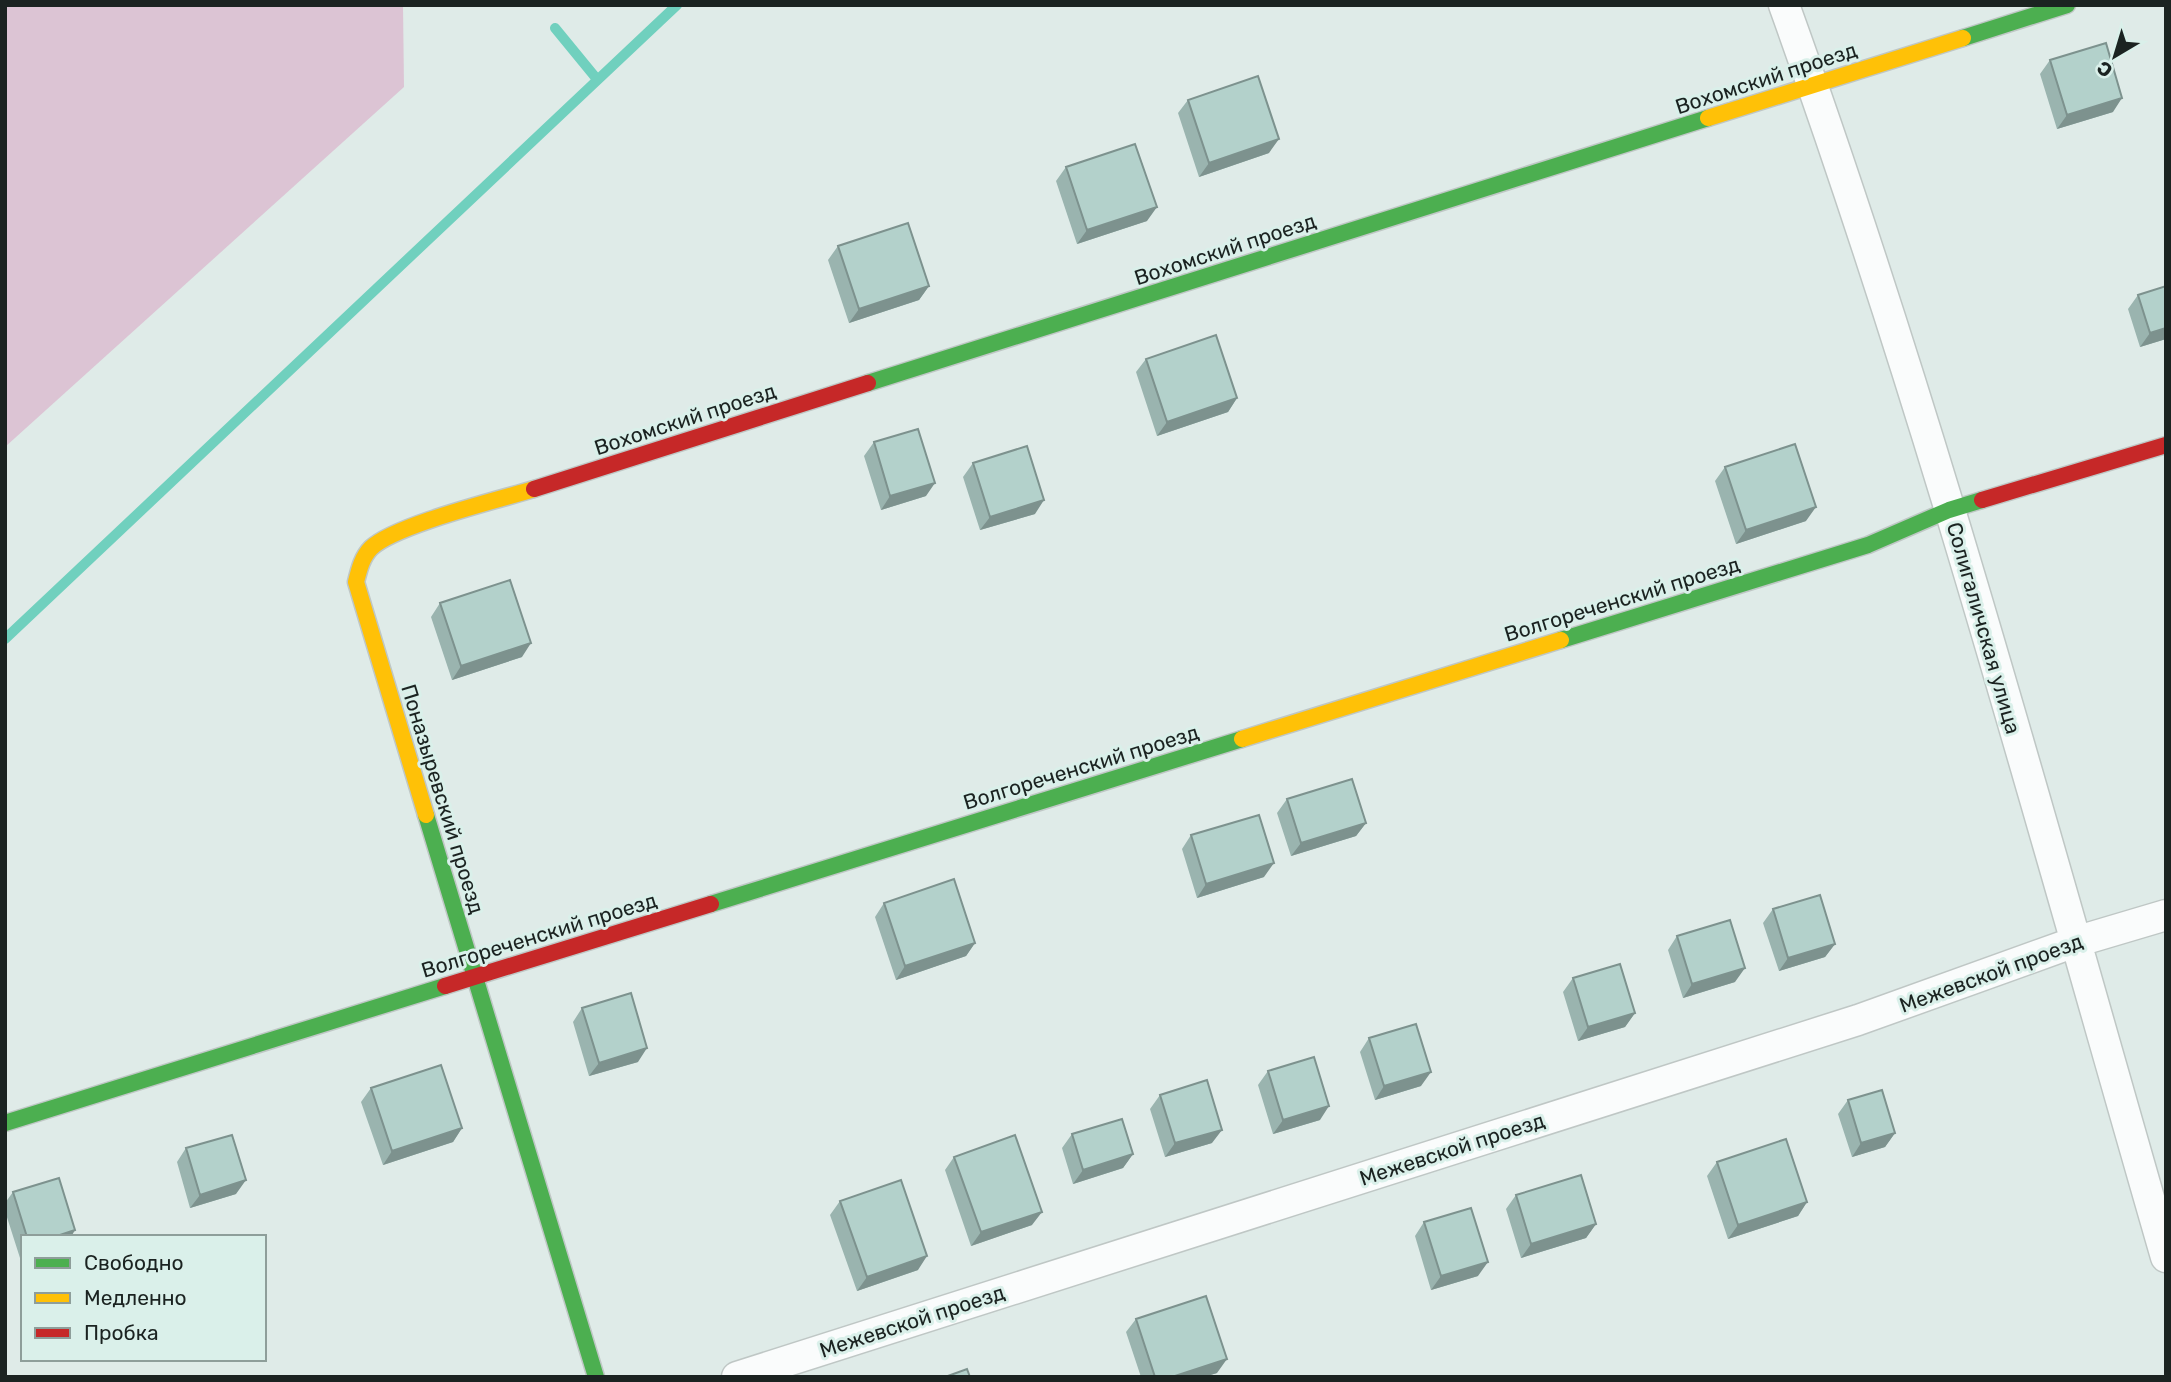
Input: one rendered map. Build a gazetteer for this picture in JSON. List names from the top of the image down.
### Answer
{
  "streets": {
    "street": [
      "Вохомский проезд",
      "Волгореченский проезд",
      "Солигаличская улица",
      "Поназыревский проезд",
      "Межевской проезд"
    ]
  },
  "crossings": [
    ["Вохомский проезд", "Солигаличская улица"],
    ["Вохомский проезд", "Поназыревский проезд"],
    ["Волгореченский проезд", "Солигаличская улица"],
    ["Волгореченский проезд", "Поназыревский проезд"],
    ["Солигаличская улица", "Межевской проезд"]
  ],
  "legend": ["Свободно", "Медленно", "Пробка"],
  "north": "bottom left"
}
